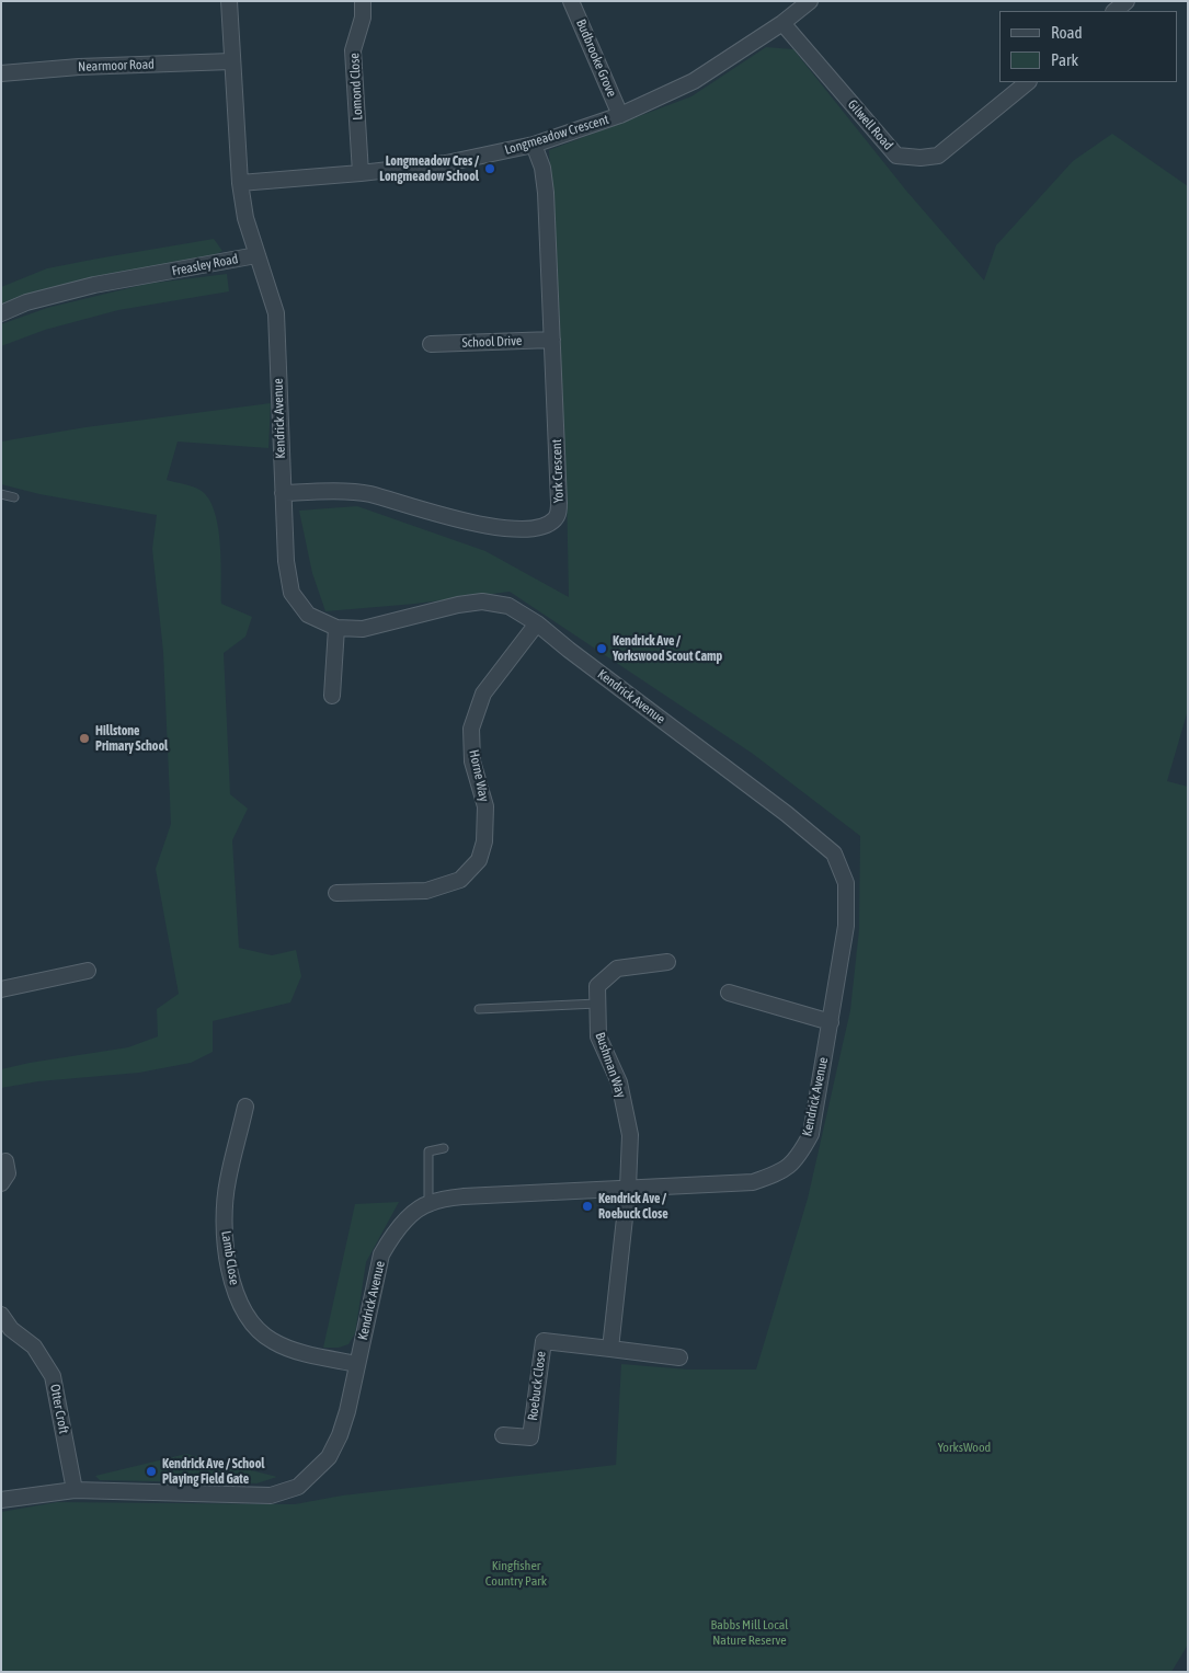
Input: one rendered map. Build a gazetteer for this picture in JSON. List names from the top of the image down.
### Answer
{
  "streets": {
    "street": [
      "Budbrooke Grove",
      "Nearmoor Road",
      "Lomond Close",
      "Gilwell Road",
      "Longmeadow Crescent",
      "Freasley Road",
      "School Drive",
      "Kendrick Avenue",
      "York Crescent",
      "Horne Way",
      "Bushman Way",
      "Lamb Close",
      "Roebuck Close",
      "Otter Croft"
    ]
  },
  "crossings": [
    ["Budbrooke Grove", "Longmeadow Crescent"],
    ["Nearmoor Road", "Freasley Road"],
    ["Lomond Close", "Longmeadow Crescent"],
    ["Gilwell Road", "Longmeadow Crescent"],
    ["Longmeadow Crescent", "Freasley Road"],
    ["Longmeadow Crescent", "York Crescent"],
    ["Freasley Road", "Kendrick Avenue"],
    ["School Drive", "York Crescent"],
    ["Kendrick Avenue", "York Crescent"],
    ["Kendrick Avenue", "Horne Way"],
    ["Kendrick Avenue", "Bushman Way"],
    ["Kendrick Avenue", "Lamb Close"],
    ["Kendrick Avenue", "Otter Croft"],
    ["Bushman Way", "Roebuck Close"]
  ],
  "parks": ["YorksWood", "Kingfisher Country Park", "Babbs Mill Local Nature Reserve"],
  "places": [
    "Longmeadow Cres / Longmeadow School",
    "Kendrick Ave / Yorkswood Scout Camp",
    "Hillstone Primary School",
    "Kendrick Ave / Roebuck Close",
    "Kendrick Ave / School Playing Field Gate"
  ],
  "legend": ["Road", "Park"]
}
